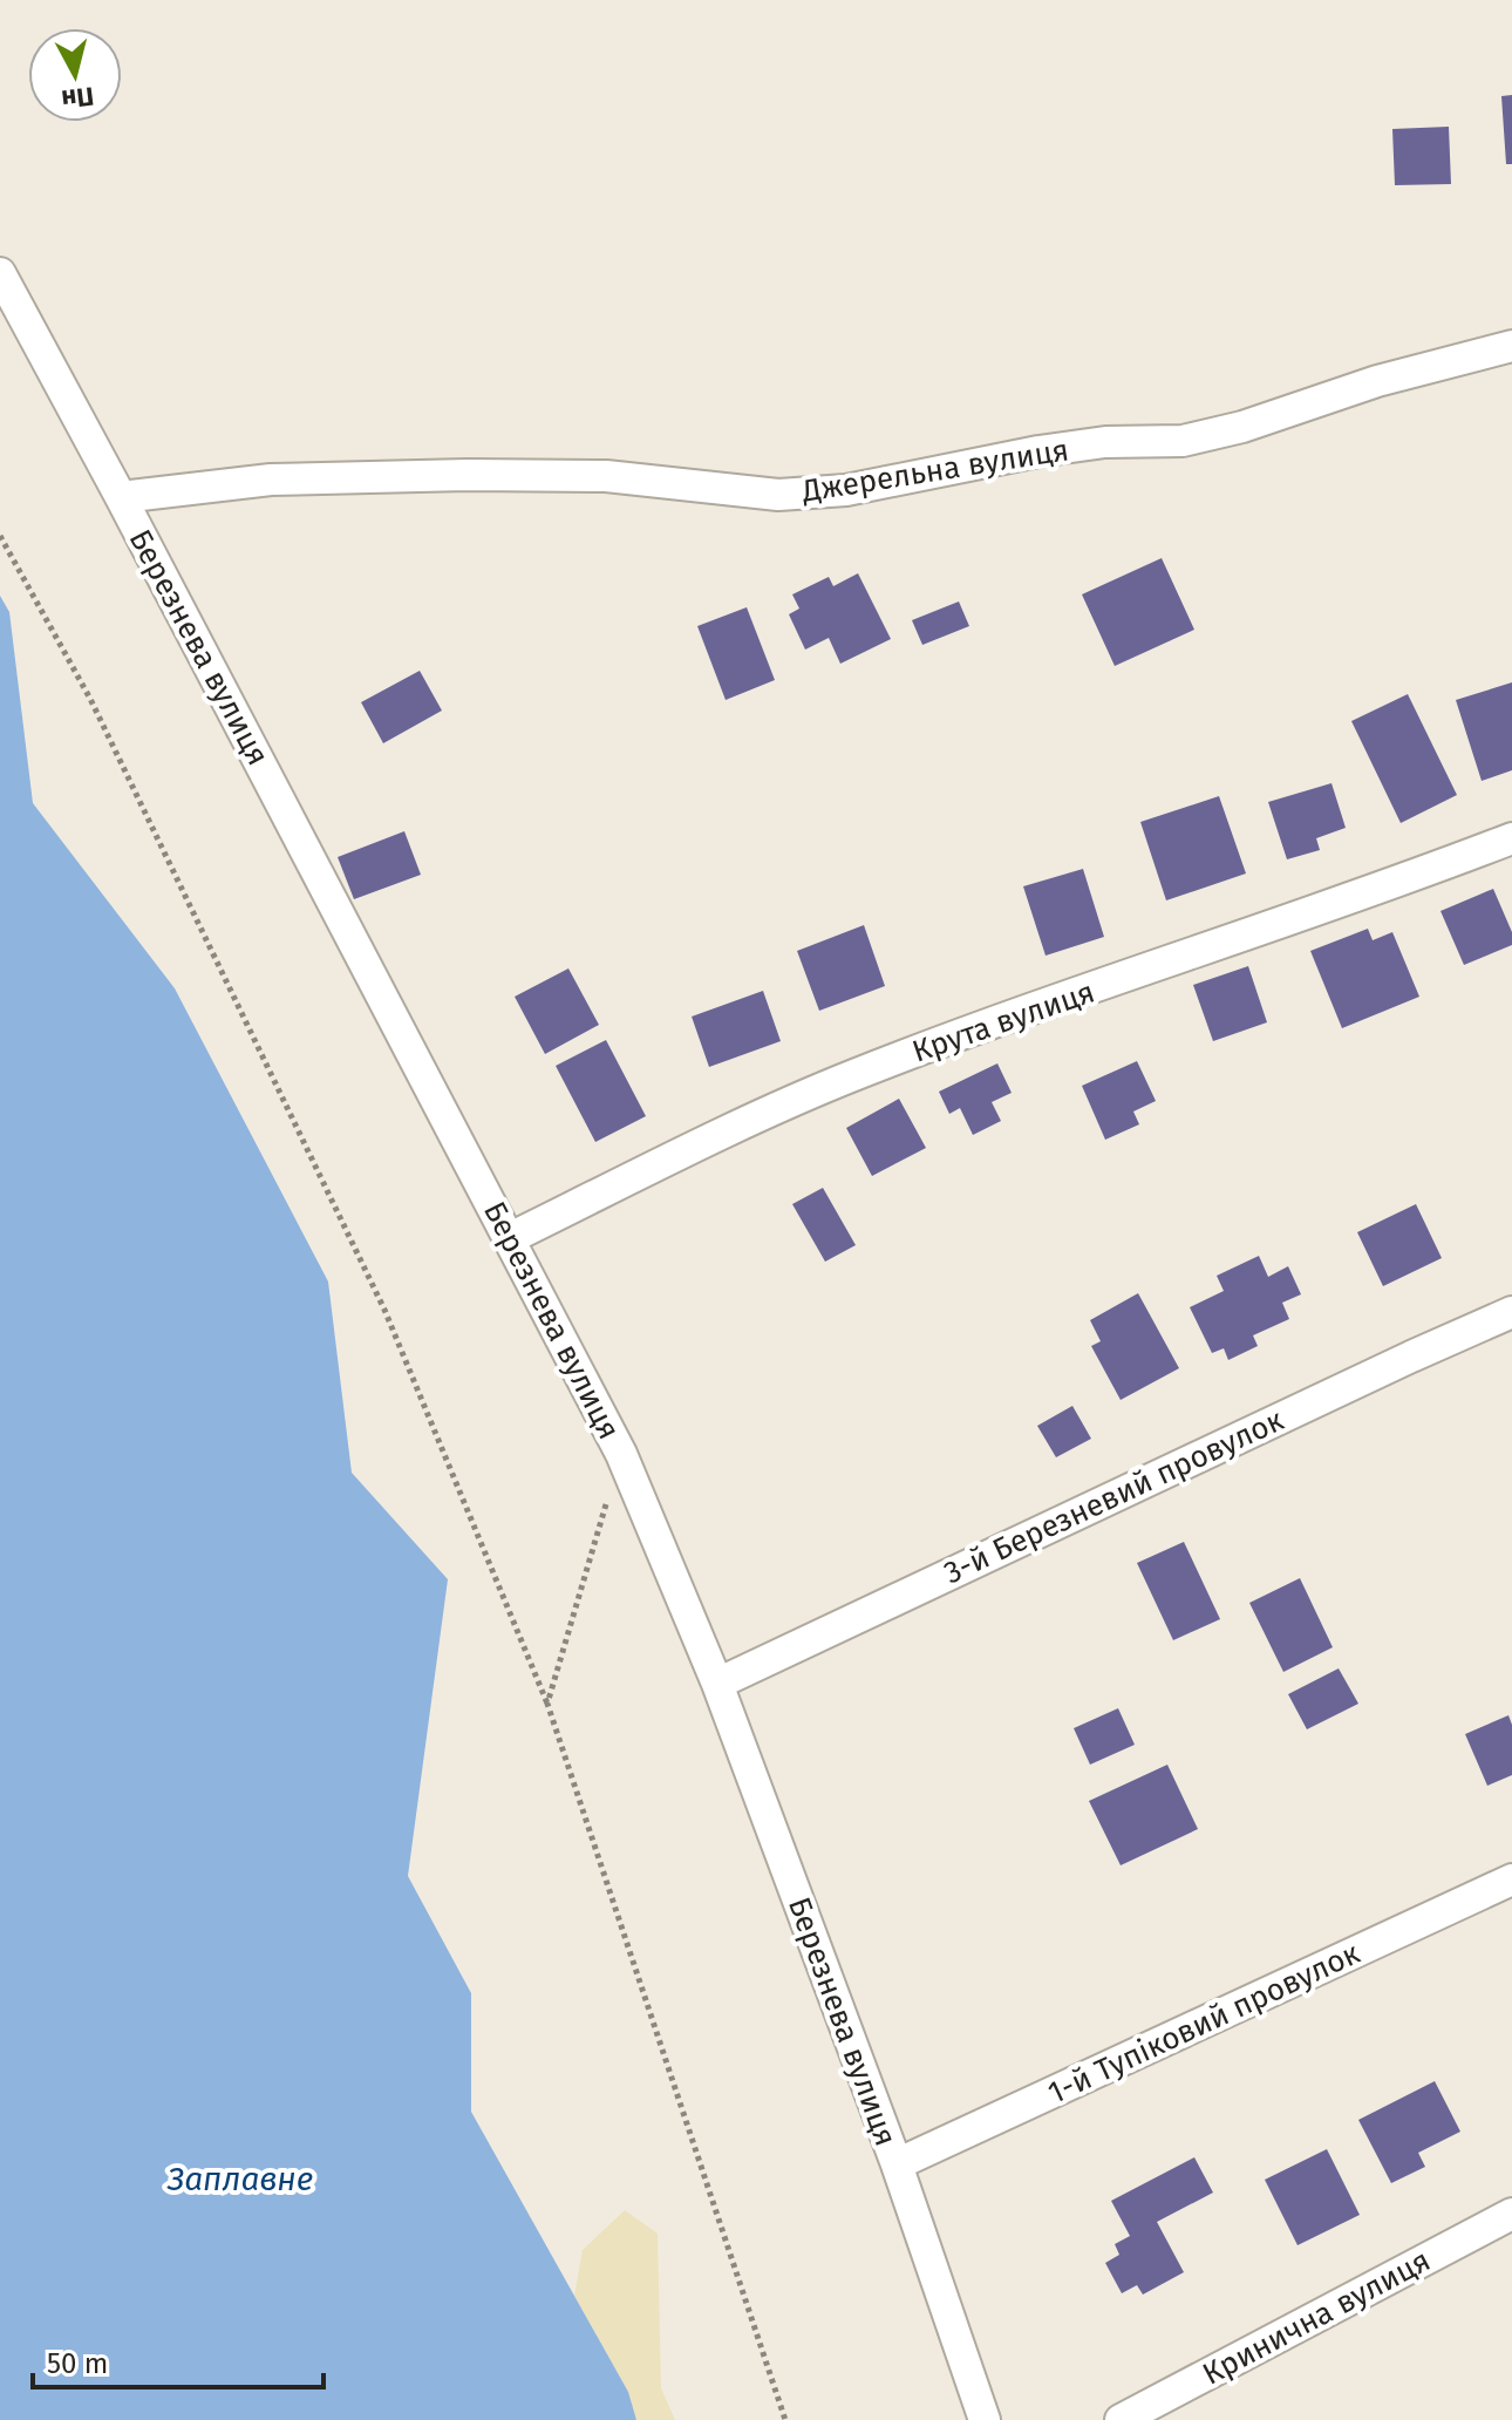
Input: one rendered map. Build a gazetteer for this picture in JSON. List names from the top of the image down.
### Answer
{
  "streets": {
    "street": [
      "Джерельна вулиця",
      "Березнева вулиця",
      "Крута вулиця",
      "3-й Березневий провулок",
      "1-й Тупіковий провулок",
      "Кринична вулиця"
    ]
  },
  "crossings": [
    ["Джерельна вулиця", "Березнева вулиця"],
    ["Березнева вулиця", "Крута вулиця"],
    ["Березнева вулиця", "3-й Березневий провулок"],
    ["Березнева вулиця", "1-й Тупіковий провулок"]
  ],
  "water": ["Заплавне"],
  "scale_bar": "50 m",
  "north": "bottom"
}
